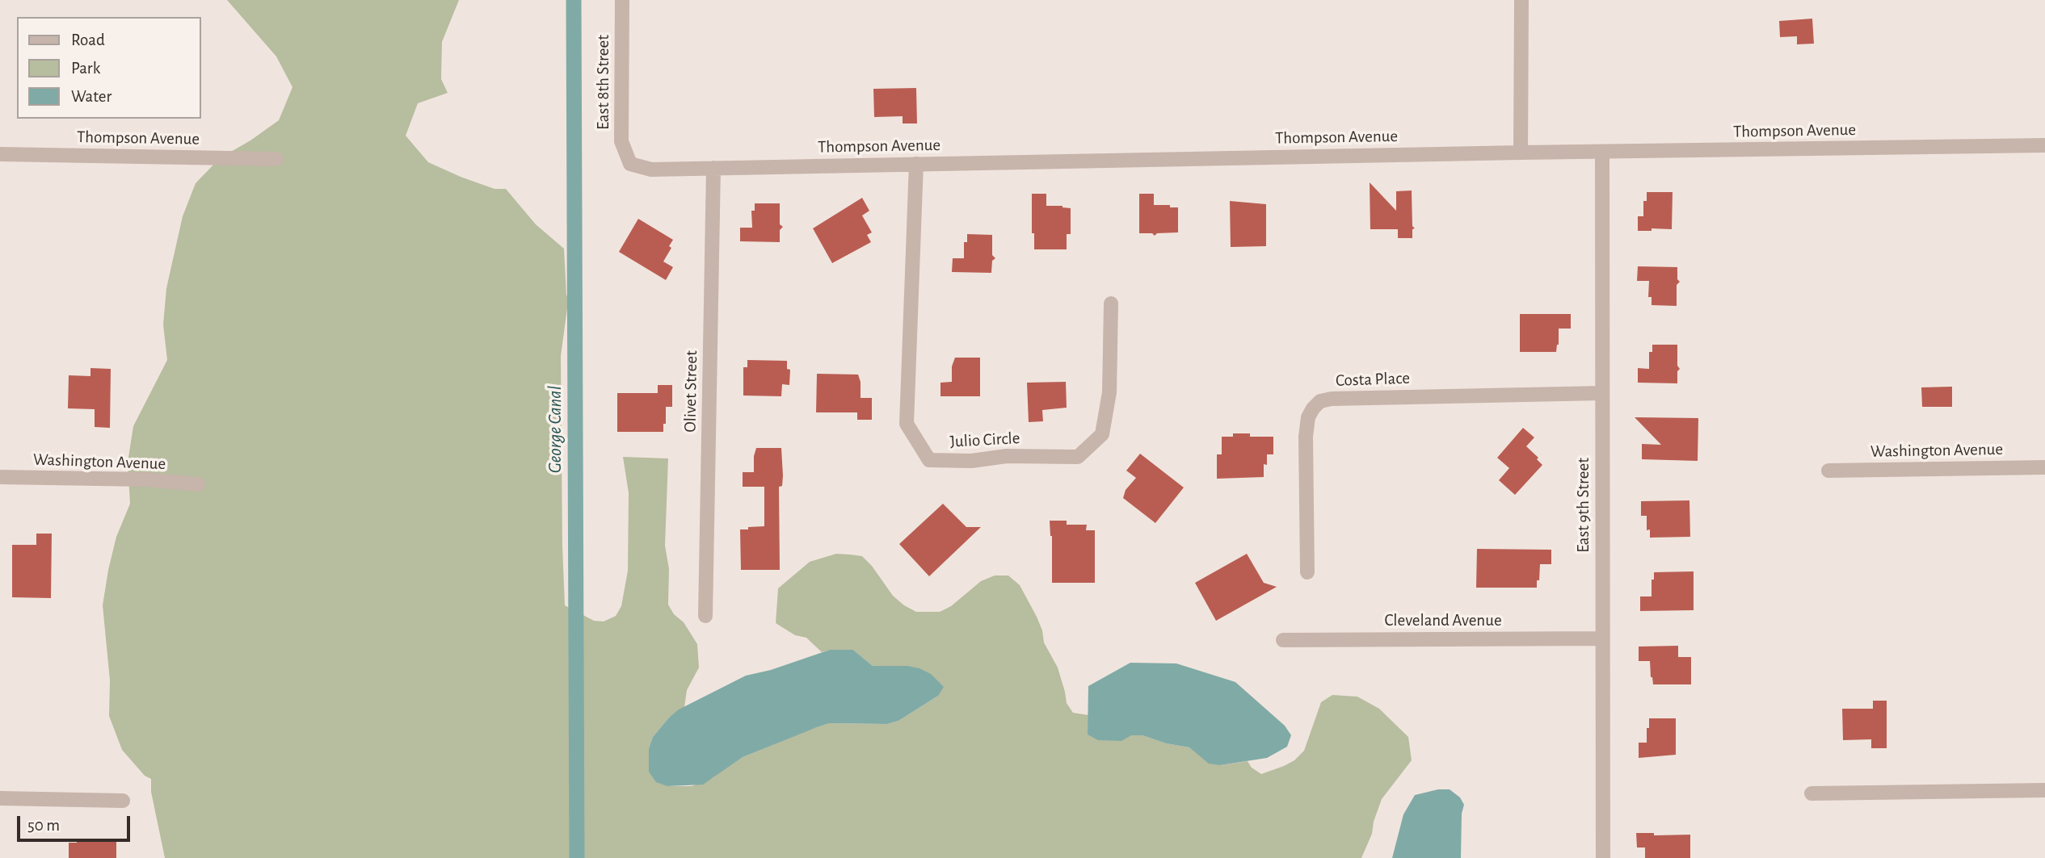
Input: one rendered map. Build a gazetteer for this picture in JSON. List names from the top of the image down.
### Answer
{
  "streets": {
    "street": [
      "East 8th Street",
      "Thompson Avenue",
      "Costa Place",
      "Olivet Street",
      "Julio Circle",
      "Washington Avenue",
      "East 9th Street",
      "Cleveland Avenue"
    ]
  },
  "crossings": [
    ["East 8th Street", "Thompson Avenue"],
    ["Thompson Avenue", "Olivet Street"],
    ["Thompson Avenue", "Julio Circle"],
    ["Thompson Avenue", "East 9th Street"],
    ["Costa Place", "East 9th Street"],
    ["East 9th Street", "Cleveland Avenue"]
  ],
  "water": ["George Canal"],
  "legend": ["Road", "Park", "Water"],
  "scale_bar": "50 m"
}
